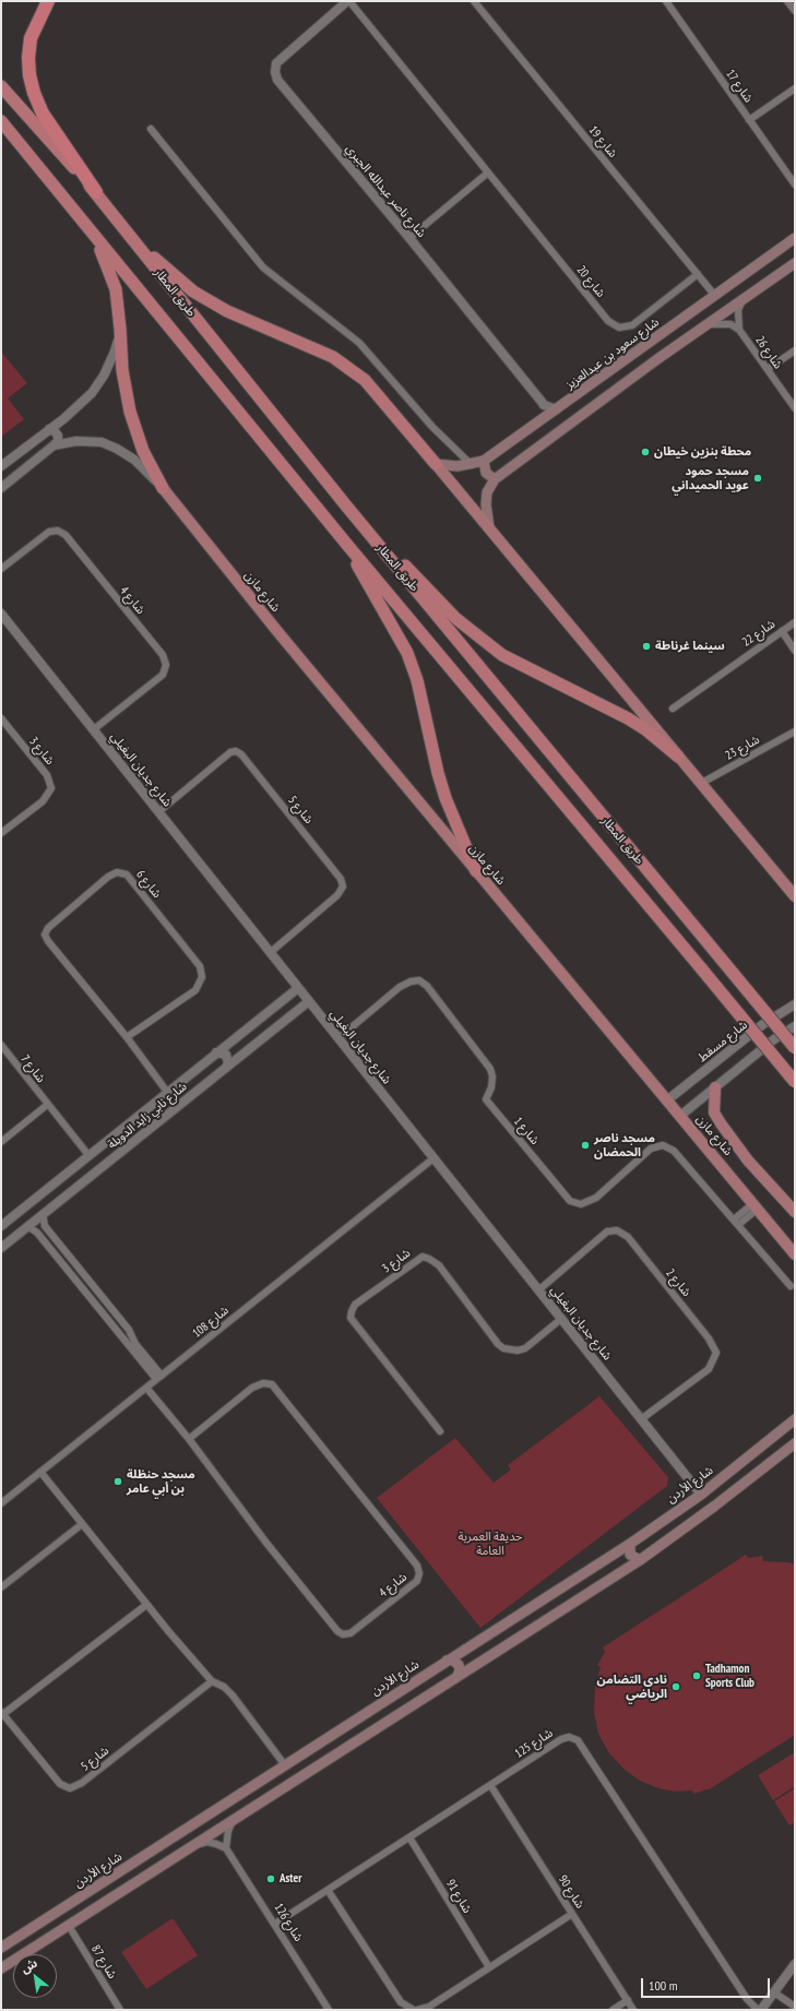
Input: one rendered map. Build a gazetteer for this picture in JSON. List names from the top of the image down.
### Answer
{
  "streets": {
    "highway": ["طريق المطار"],
    "main road": ["شارع سعود بن عبدالعزيز", "شارع مازن", "شارع الأردن"],
    "street": [
      "شارع 17",
      "شارع 19",
      "شارع ناصر عبدالله الجبري",
      "شارع 20",
      "شارع 26",
      "شارع 4",
      "شارع 22",
      "شارع 23",
      "شارع 3",
      "شارع جديان البغيلي",
      "شارع 5",
      "شارع 6",
      "شارع مسقط",
      "شارع 7",
      "شارع نابي زايد الدويلة",
      "شارع 1",
      "شارع 2",
      "شارع 108",
      "شارع 125",
      "شارع 90",
      "شارع 91",
      "شارع 126",
      "شارع 87"
    ]
  },
  "crossings": [
    ["شارع 19", "شارع 20"],
    ["شارع 19", "شارع سعود بن عبدالعزيز"],
    ["شارع ناصر عبدالله الجبري", "شارع 20"],
    ["شارع مازن", "شارع مسقط"],
    ["شارع 4", "شارع جديان البغيلي"],
    ["شارع 4", "شارع 108"],
    ["شارع 3", "شارع جديان البغيلي"],
    ["شارع جديان البغيلي", "شارع 5"],
    ["شارع جديان البغيلي", "شارع نابي زايد الدويلة"],
    ["شارع جديان البغيلي", "شارع 1"],
    ["شارع جديان البغيلي", "شارع 2"],
    ["شارع جديان البغيلي", "شارع 108"],
    ["شارع جديان البغيلي", "شارع الأردن"],
    ["شارع 6", "شارع نابي زايد الدويلة"],
    ["شارع 7", "شارع نابي زايد الدويلة"],
    ["شارع 125", "شارع 90"],
    ["شارع 125", "شارع 91"],
    ["شارع 125", "شارع 126"]
  ],
  "parks": ["حديقة العمرية العامة"],
  "places": [
    "محطة بنزين خيطان",
    "مسجد حمود عويد الحميداني",
    "سينما غرناطة",
    "مسجد ناصر الحمضان",
    "مسجد حنظلة بن أبي عامر",
    "Tadhamon Sports Club",
    "نادي التضامن الرياضي",
    "Aster"
  ],
  "scale_bar": "100 m",
  "north": "top left"
}
